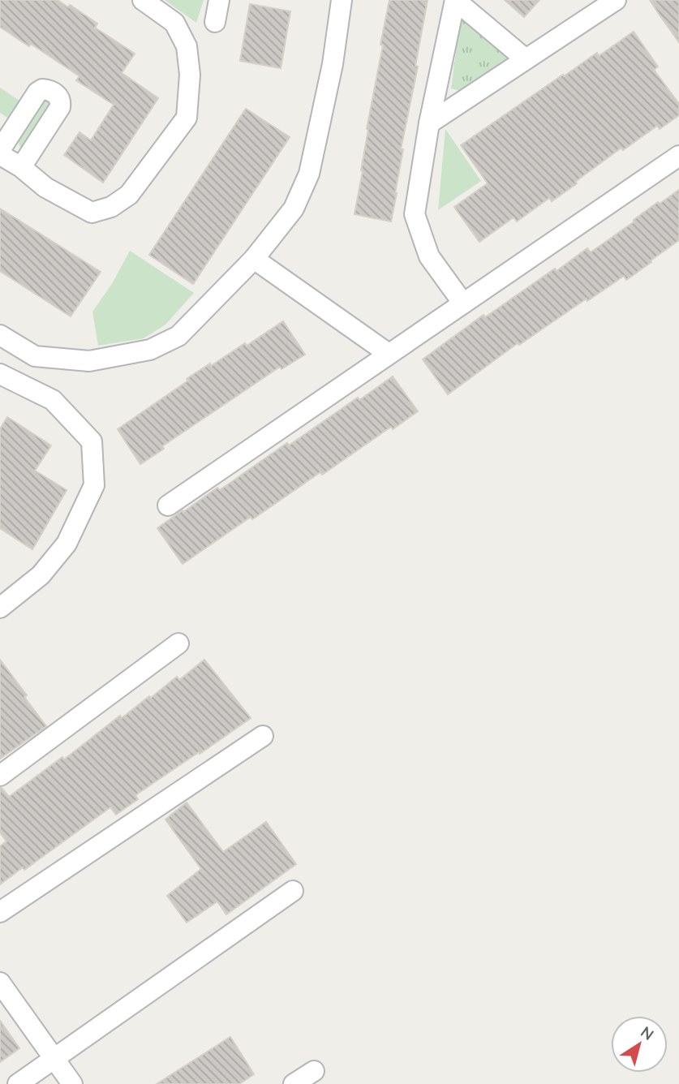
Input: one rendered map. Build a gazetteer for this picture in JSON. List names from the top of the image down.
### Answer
{
  "north": "top right"
}
